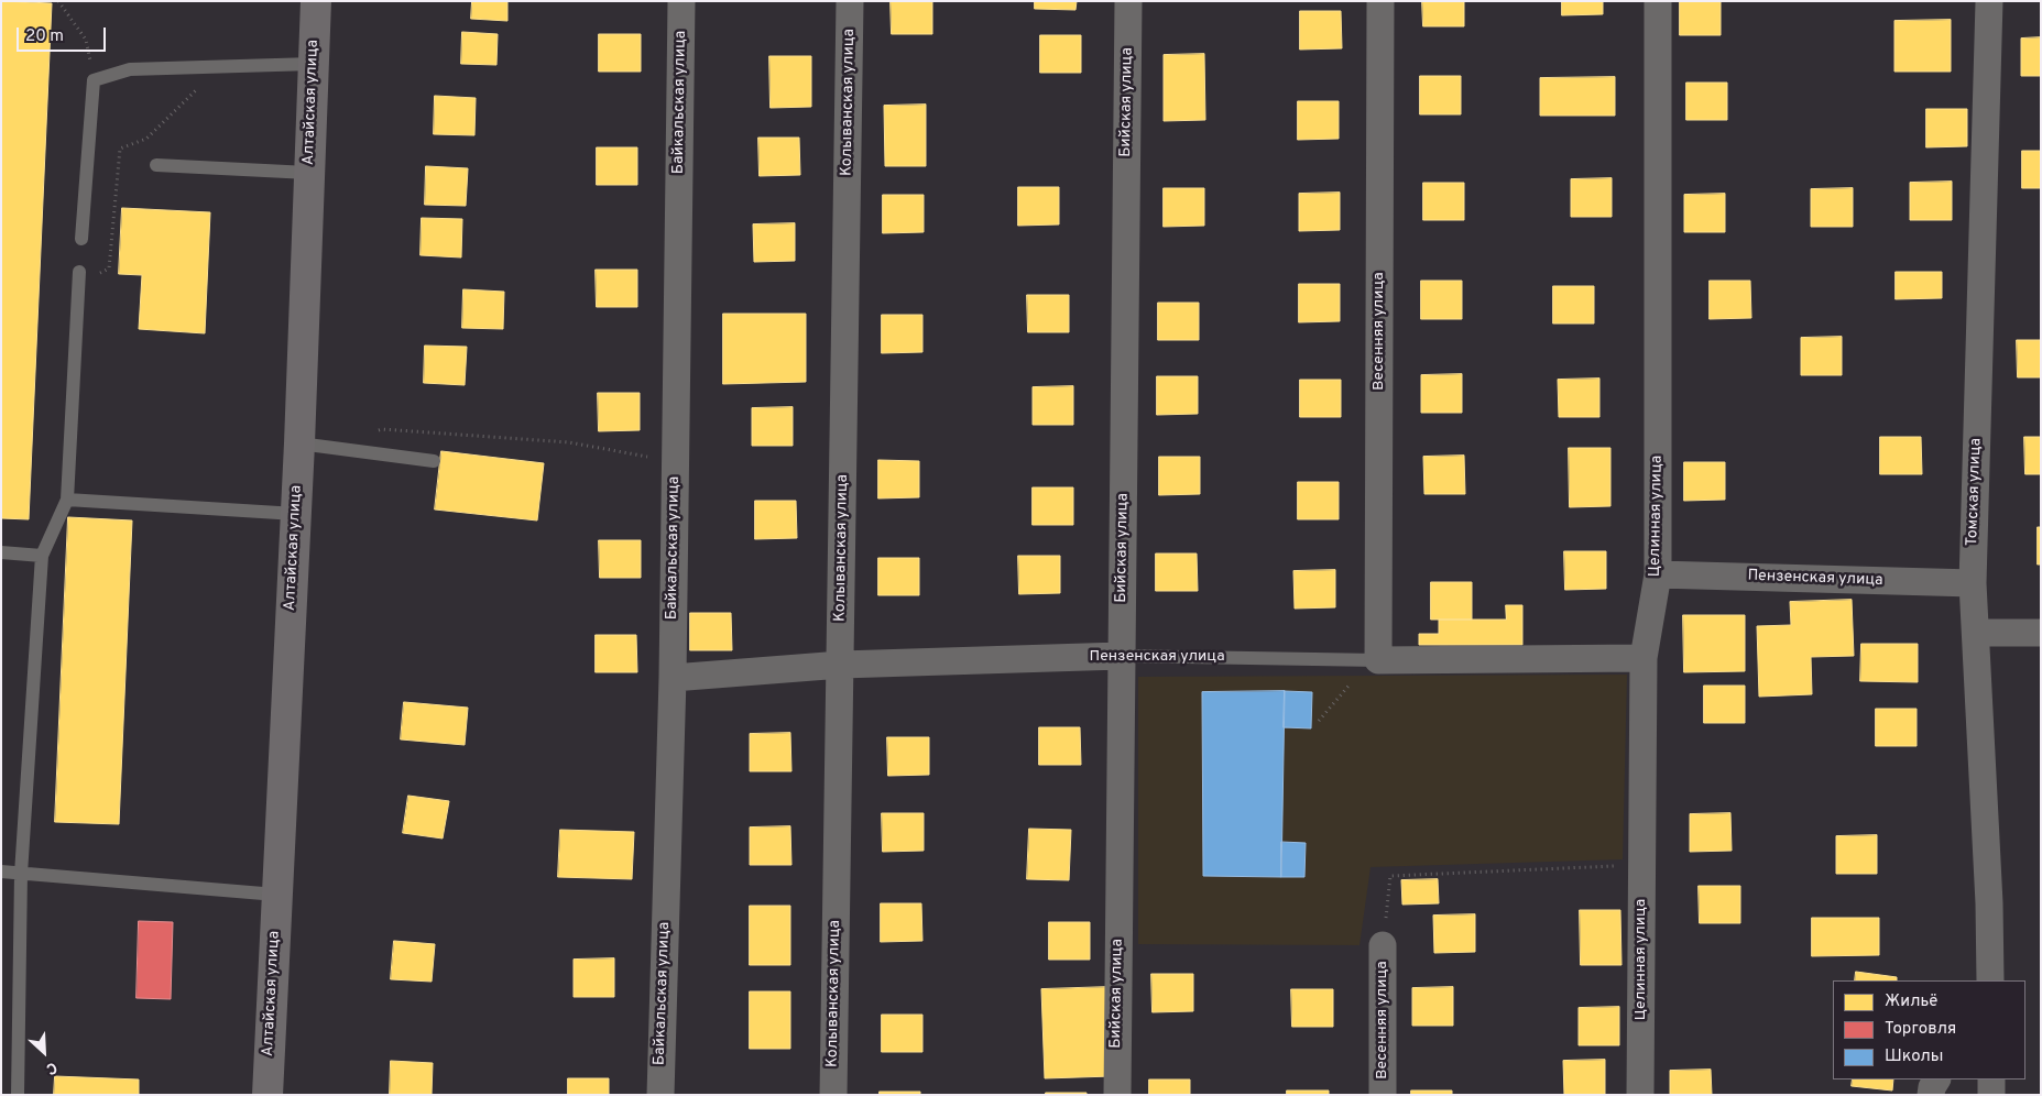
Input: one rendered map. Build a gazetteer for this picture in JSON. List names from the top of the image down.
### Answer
{
  "streets": {
    "main road": ["Алтайская улица"],
    "street": [
      "Байкальская улица",
      "Колыванская улица",
      "Бийская улица",
      "Весенняя улица",
      "Томская улица",
      "Целинная улица",
      "Пензенская улица"
    ]
  },
  "crossings": [
    ["Байкальская улица", "Пензенская улица"],
    ["Колыванская улица", "Пензенская улица"],
    ["Бийская улица", "Пензенская улица"],
    ["Весенняя улица", "Пензенская улица"],
    ["Томская улица", "Пензенская улица"],
    ["Целинная улица", "Пензенская улица"]
  ],
  "legend": ["Жильё", "Торговля", "Школы"],
  "scale_bar": "20 m",
  "north": "bottom right"
}
